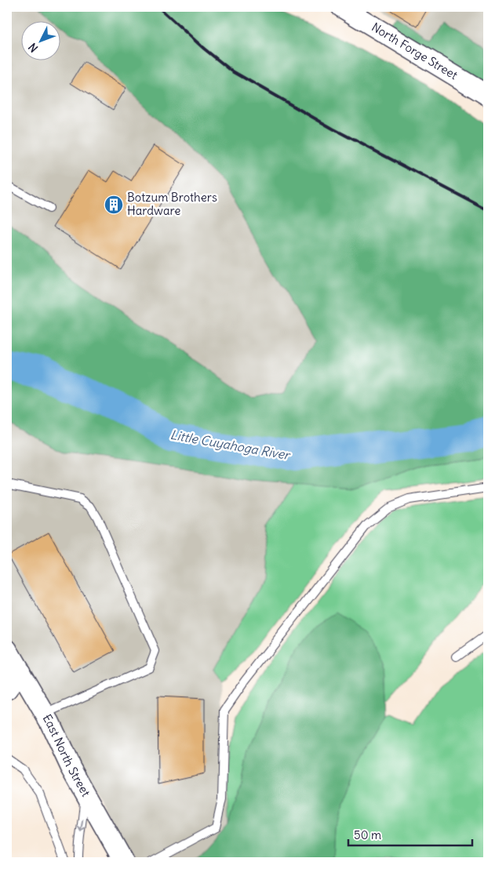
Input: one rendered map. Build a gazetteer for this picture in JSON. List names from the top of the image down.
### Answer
{
  "streets": {
    "street": ["North Forge Street", "East North Street"]
  },
  "water": ["Little Cuyahoga River"],
  "places": {
    "building": ["Botzum Brothers Hardware"]
  },
  "scale_bar": "50 m",
  "north": "bottom left"
}
